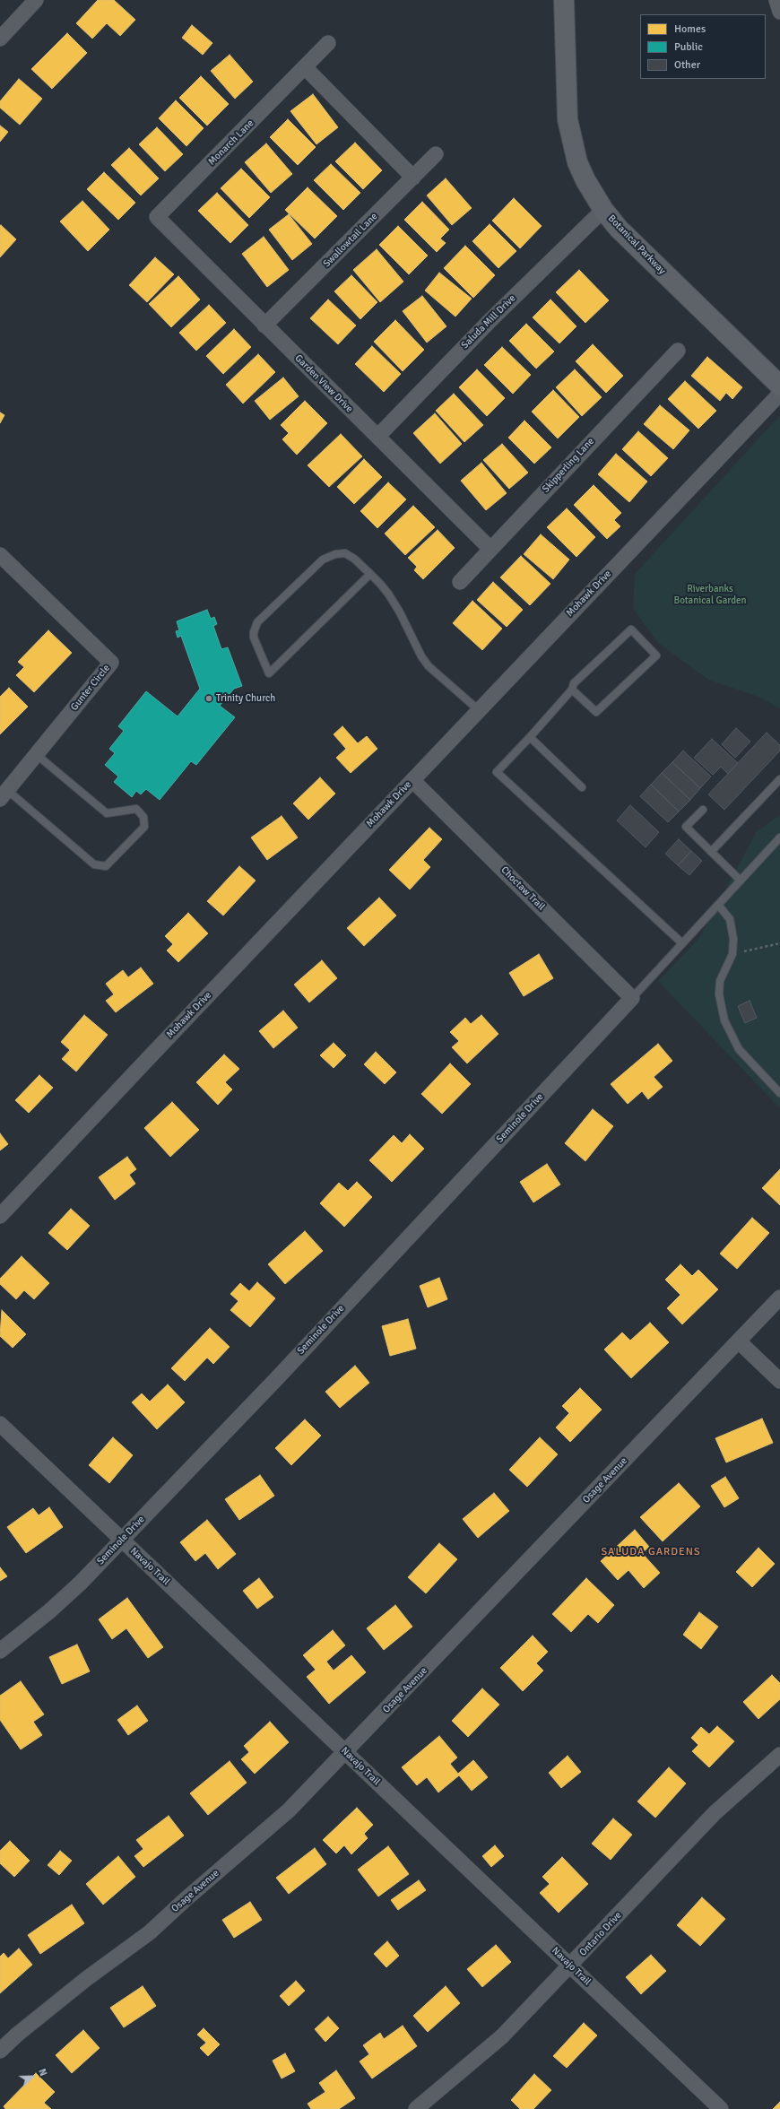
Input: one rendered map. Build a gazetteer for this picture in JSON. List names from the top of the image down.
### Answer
{
  "streets": {
    "street": [
      "Monarch Lane",
      "Swallowtail Lane",
      "Botanical Parkway",
      "Saluda Mill Drive",
      "Garden View Drive",
      "Skipperling Lane",
      "Mohawk Drive",
      "Gunter Circle",
      "Choctaw Trail",
      "Seminole Drive",
      "Osage Avenue",
      "Navajo Trail",
      "Ontario Drive"
    ]
  },
  "crossings": [
    ["Monarch Lane", "Garden View Drive"],
    ["Swallowtail Lane", "Garden View Drive"],
    ["Botanical Parkway", "Saluda Mill Drive"],
    ["Saluda Mill Drive", "Garden View Drive"],
    ["Garden View Drive", "Skipperling Lane"],
    ["Mohawk Drive", "Choctaw Trail"],
    ["Choctaw Trail", "Seminole Drive"],
    ["Seminole Drive", "Navajo Trail"],
    ["Osage Avenue", "Navajo Trail"],
    ["Navajo Trail", "Ontario Drive"]
  ],
  "districts": ["SALUDA GARDENS"],
  "parks": ["Riverbanks Botanical Garden"],
  "places": ["Trinity Church"],
  "legend": ["Homes", "Public", "Other"],
  "north": "top right"
}
